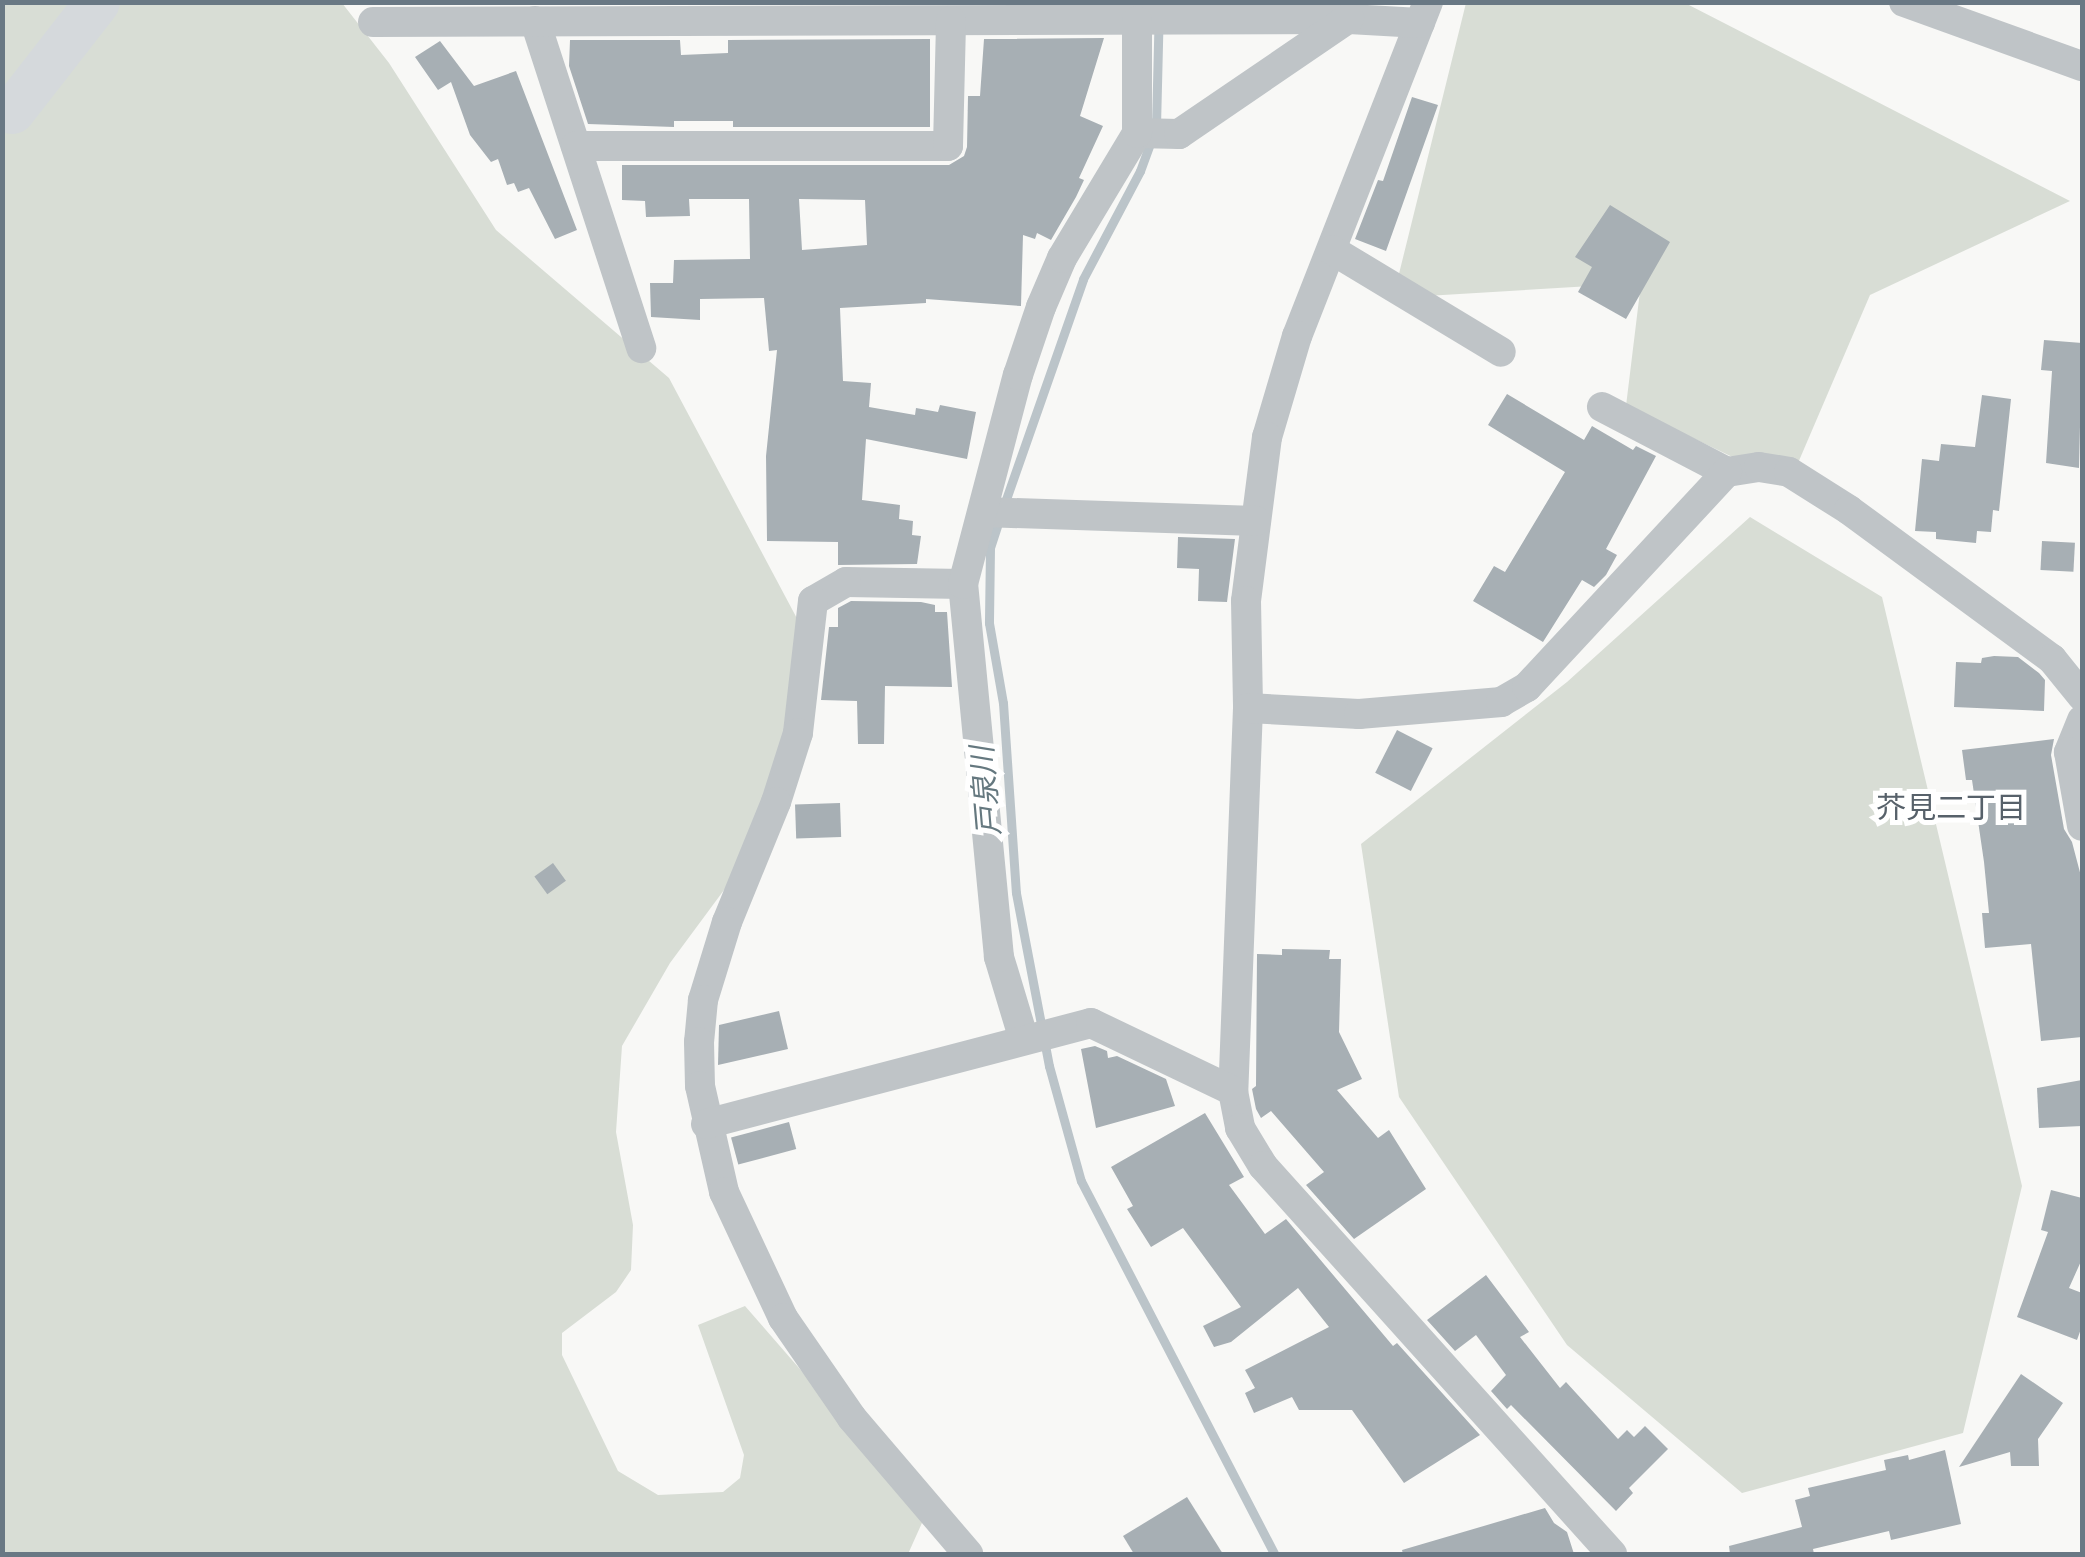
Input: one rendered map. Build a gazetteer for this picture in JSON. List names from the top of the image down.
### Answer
{
  "districts": ["芥見二丁目"],
  "water": ["戸泉川"]
}
